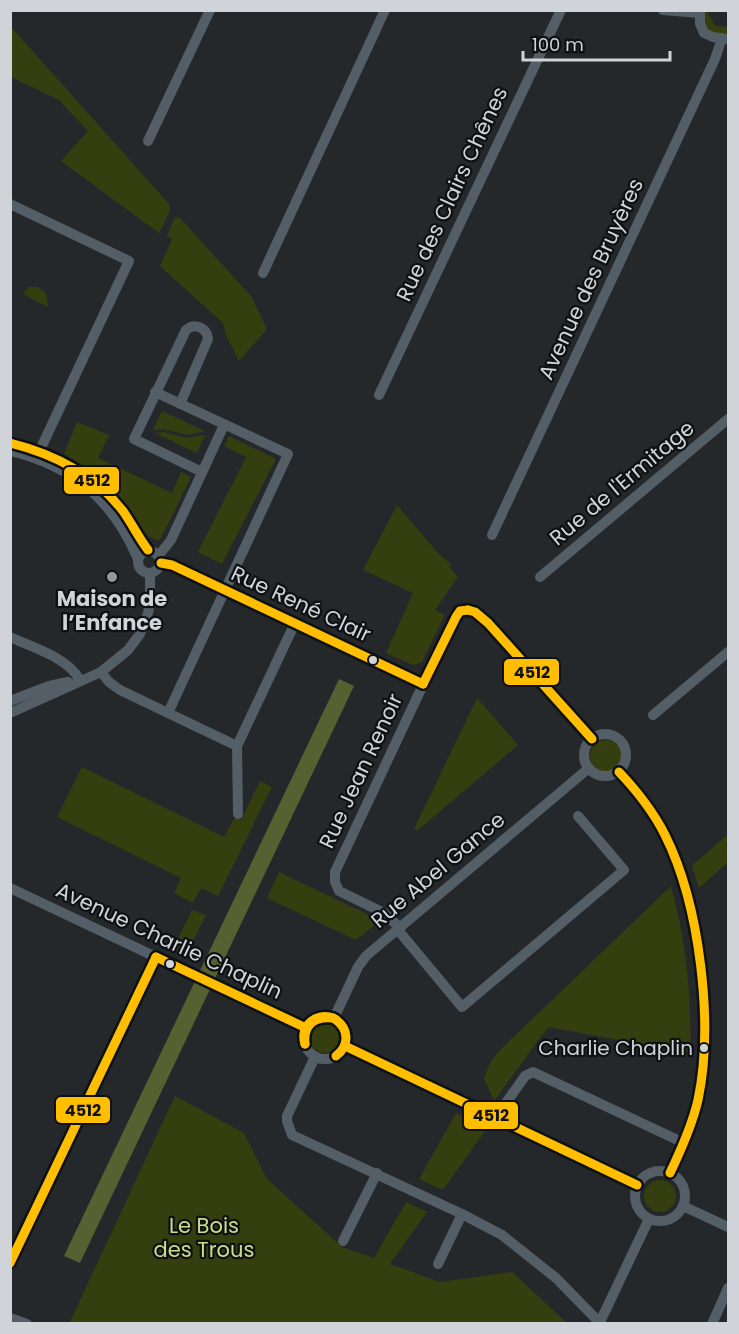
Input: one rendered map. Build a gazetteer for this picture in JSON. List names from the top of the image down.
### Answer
{
  "streets": {
    "street": [
      "Rue des Clairs Chênes",
      "Avenue des Bruyères",
      "Rue de l'Ermitage",
      "Rue René Clair",
      "Rue Jean Renoir",
      "Rue Abel Gance",
      "Avenue Charlie Chaplin"
    ]
  },
  "crossings": [
    ["Rue René Clair", "Rue Jean Renoir"],
    ["Rue Jean Renoir", "Rue Abel Gance"],
    ["Rue Abel Gance", "Avenue Charlie Chaplin"]
  ],
  "parks": ["Le Bois des Trous"],
  "places": ["Maison de l’Enfance", "Charlie Chaplin"],
  "lines": ["transit line 4512"],
  "scale_bar": "100 m"
}
